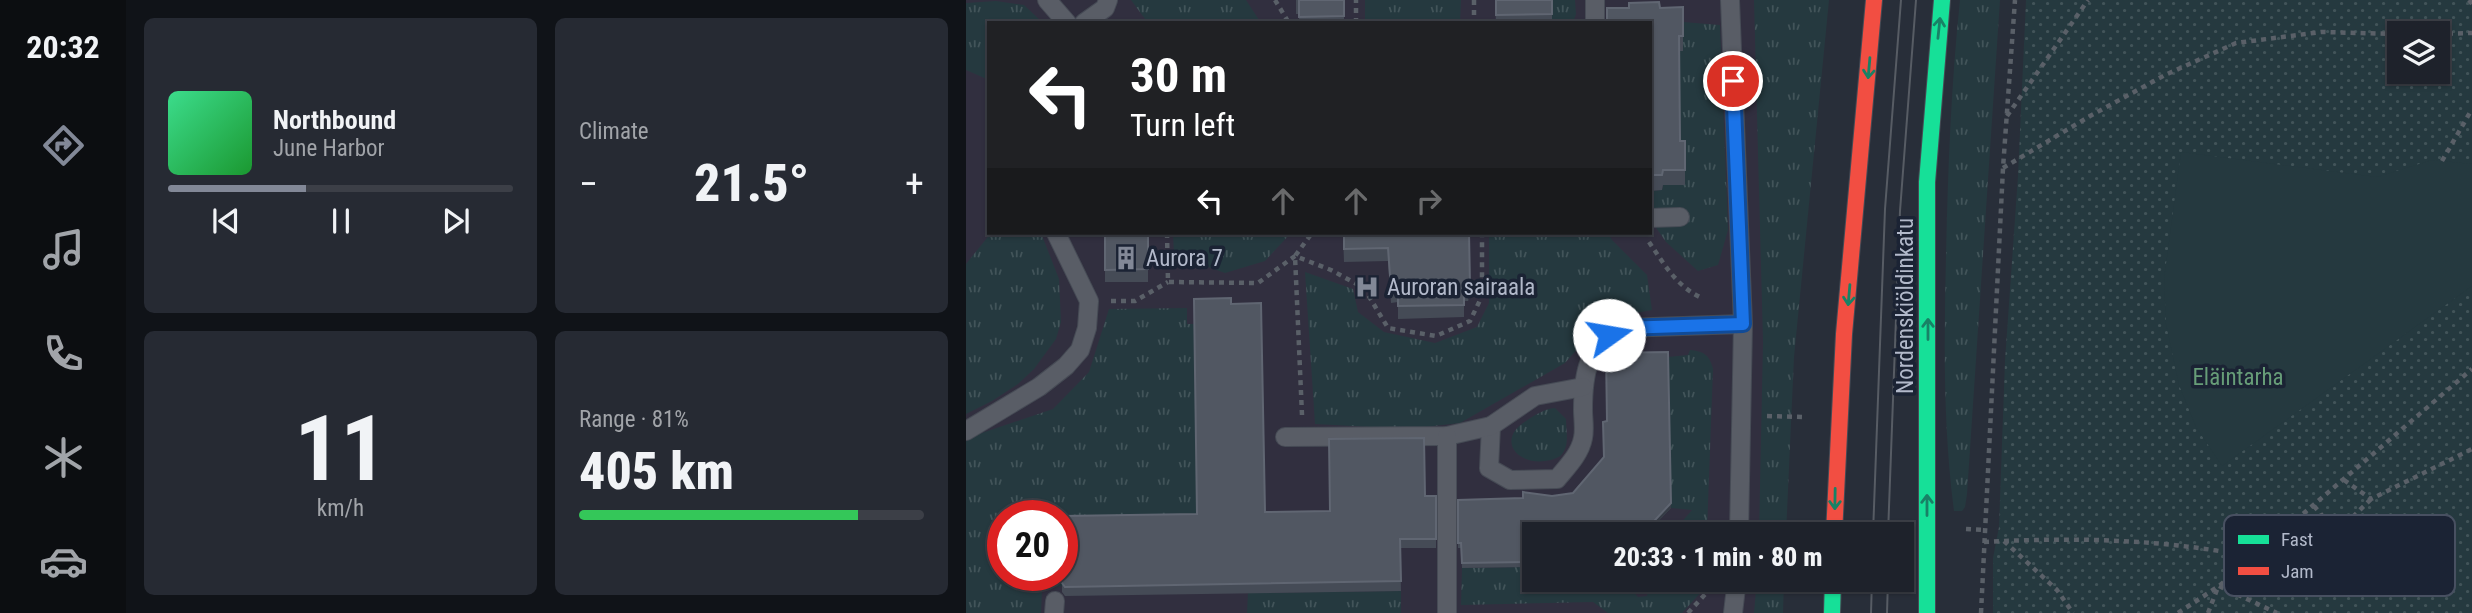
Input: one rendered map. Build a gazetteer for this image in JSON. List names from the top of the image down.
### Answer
{
  "streets": {
    "main road": ["Nordenskiöldinkatu"]
  },
  "parks": ["Eläintarha"],
  "places": {
    "building": ["Aurora 7"],
    "hospital": ["Auroran sairaala"]
  },
  "legend": ["Fast", "Jam"],
  "page": {
    "tabs": "20:32",
    "tile": [
      "Climate",
      ["11", "km/h"],
      ["Range · 81%", "405 km"]
    ],
    "turn": ["30 m", "Turn left"],
    "song": ["Northbound", "June Harbor"],
    "heat": ["−", "21.5°", "+"],
    "limit": "20",
    "trip": "20:33 · 1 min · 80 m"
  }
}
